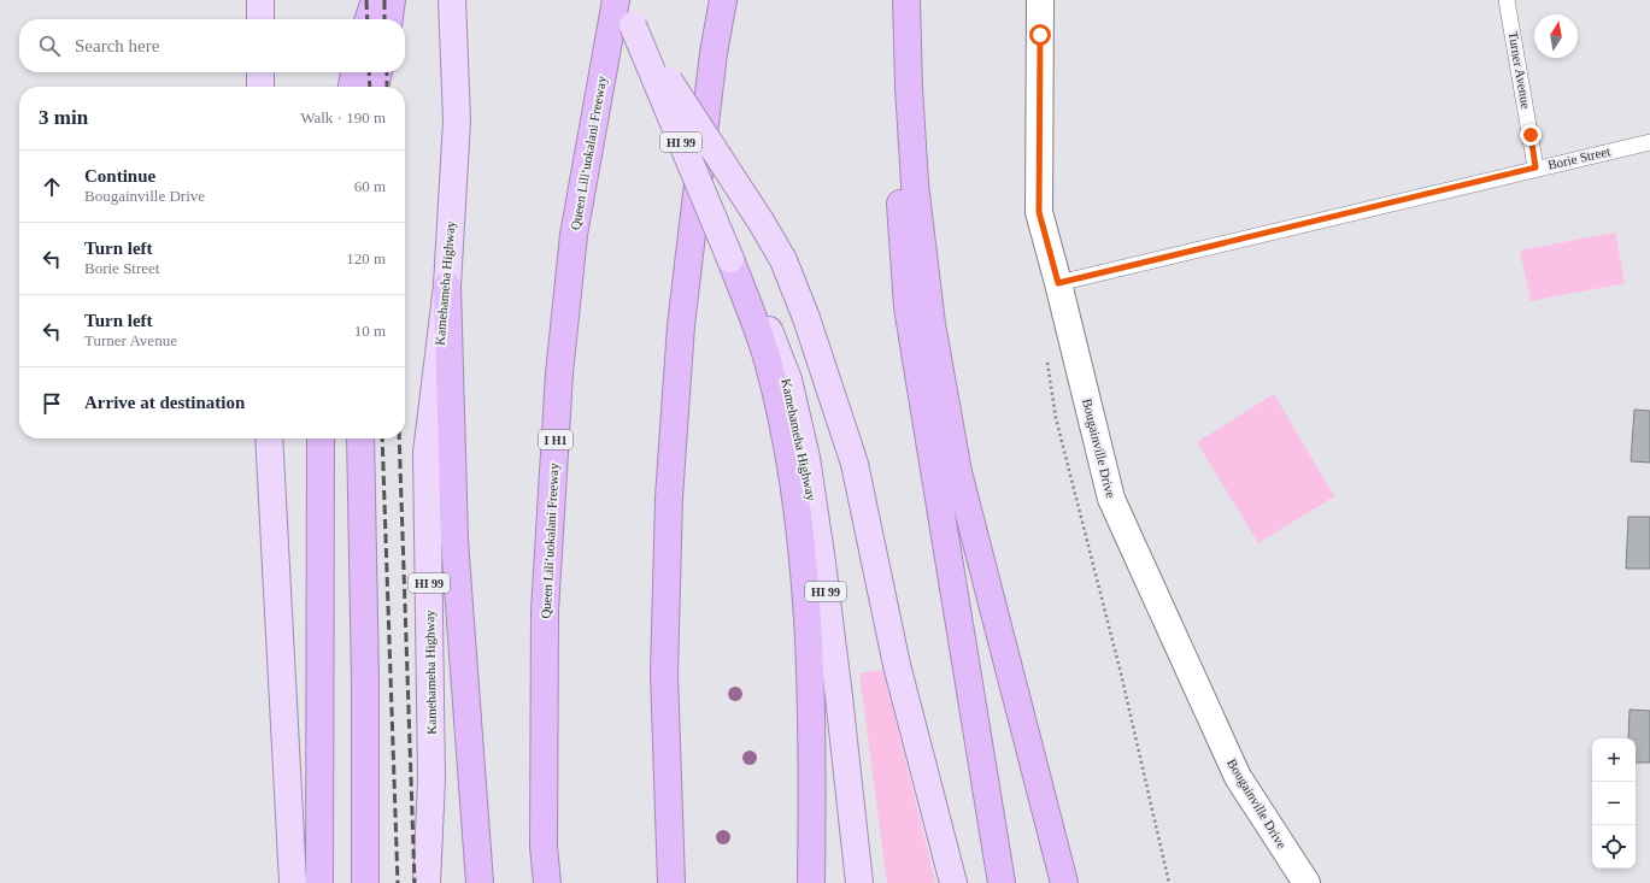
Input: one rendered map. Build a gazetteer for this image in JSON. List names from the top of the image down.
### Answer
{
  "streets": {
    "highway": ["Queen Liliʻuokalani Freeway", "I H1"],
    "main road": ["HI 99", "Kamehameha Highway"],
    "street": ["Bougainville Drive"],
    "lane": ["Turner Avenue", "Borie Street"]
  },
  "crossings": [
    ["Turner Avenue", "Borie Street"],
    ["Borie Street", "Bougainville Drive"]
  ],
  "north": "top",
  "page": {
    "search": "Search here",
    "heading": ["3 min", "Walk · 190 m"],
    "list": [
      ["Continue", "Bougainville Drive", "60 m"],
      ["Turn left", "Borie Street", "120 m"],
      ["Turn left", "Turner Avenue", "10 m"],
      "Arrive at destination"
    ],
    "map_buttons": ["+", "−"]
  }
}
